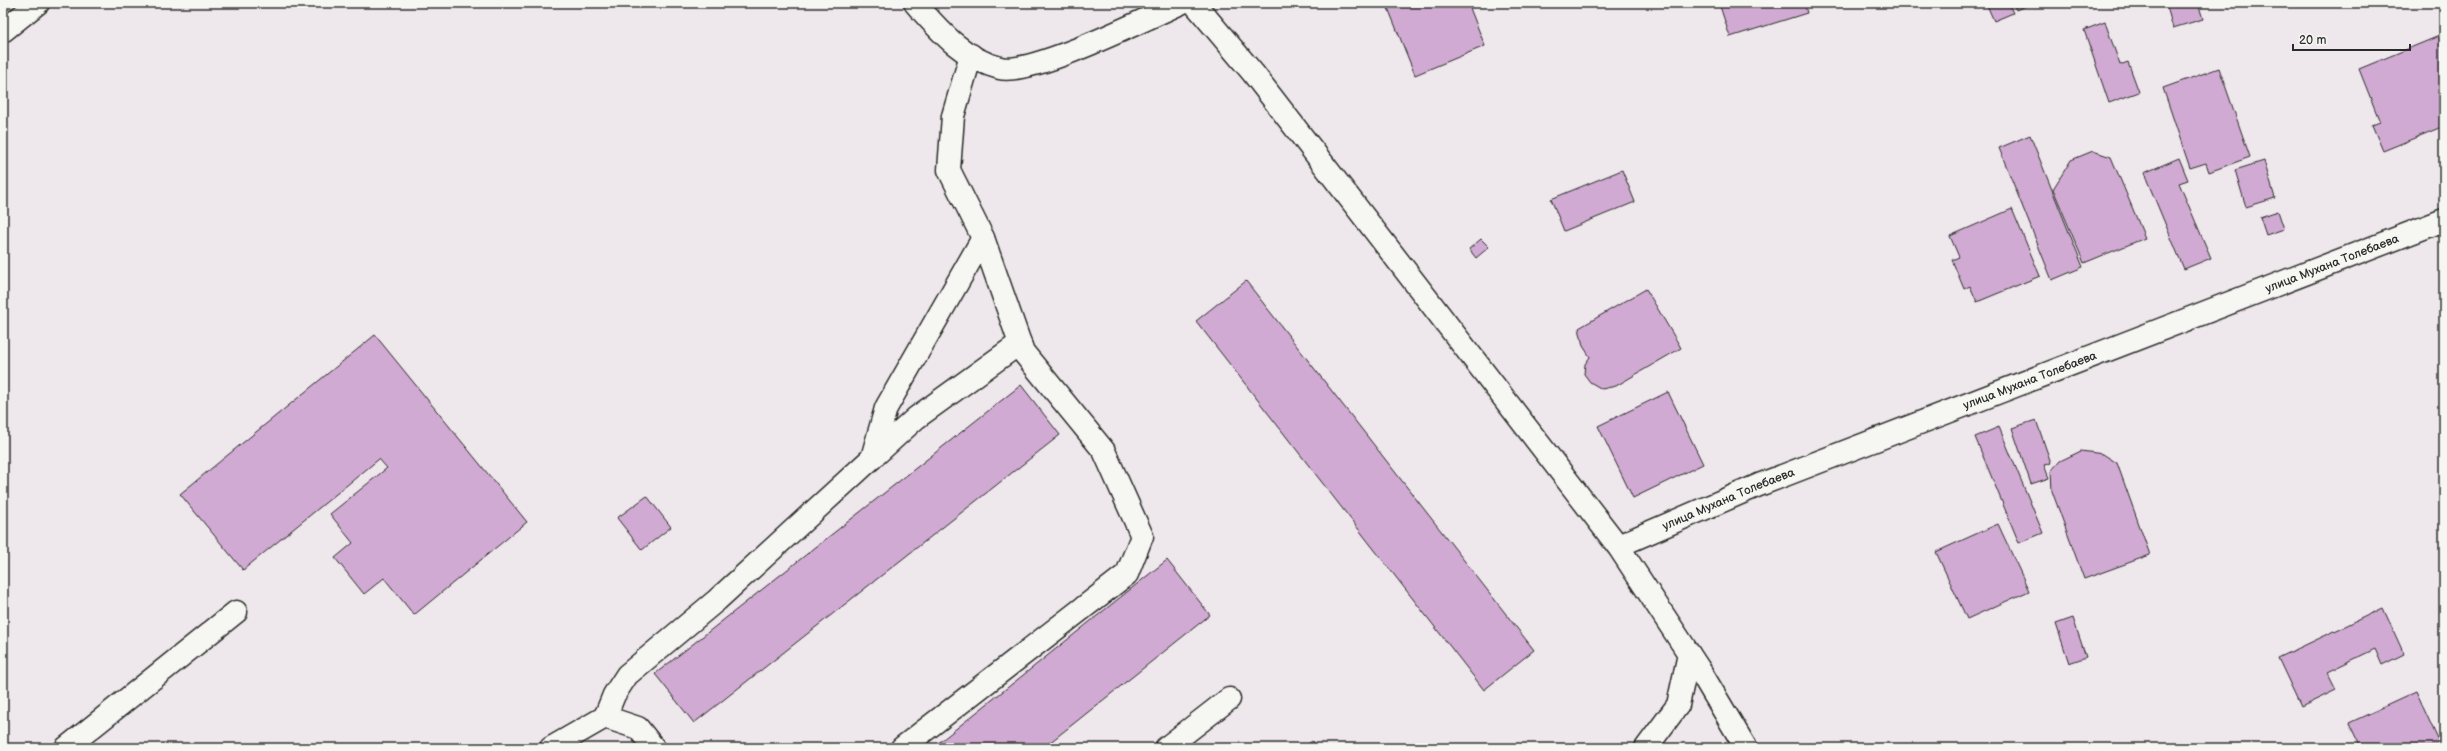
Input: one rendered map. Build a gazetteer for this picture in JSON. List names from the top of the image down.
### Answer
{
  "streets": {
    "street": ["улица Мухана Толебаева"]
  },
  "scale_bar": "20 m"
}
